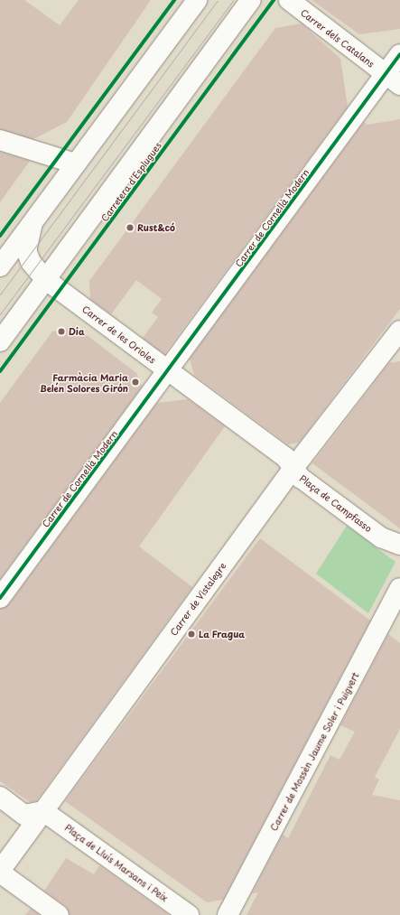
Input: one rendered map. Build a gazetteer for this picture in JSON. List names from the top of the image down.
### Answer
{
  "streets": {
    "street": [
      "Carrer dels Catalans",
      "Carretera d'Esplugues",
      "Carrer de Cornellà Modern",
      "Carrer de les Orioles",
      "Plaça de Campfasso",
      "Carrer de Vistalegre",
      "Carrer de Mossèn Jaume Soler i Puigvert",
      "Plaça de Lluís Marsans i Peix"
    ]
  },
  "crossings": [
    ["Carrer dels Catalans", "Carrer de Cornellà Modern"],
    ["Carretera d'Esplugues", "Carrer de les Orioles"],
    ["Carrer de Cornellà Modern", "Carrer de les Orioles"],
    ["Carrer de les Orioles", "Plaça de Campfasso"],
    ["Carrer de les Orioles", "Carrer de Vistalegre"],
    ["Plaça de Campfasso", "Carrer de Vistalegre"],
    ["Carrer de Vistalegre", "Plaça de Lluís Marsans i Peix"]
  ],
  "places": [
    "Rust&có",
    "Dia",
    "Farmàcia Maria Belén Solores Girón",
    "La Fragua"
  ]
}
